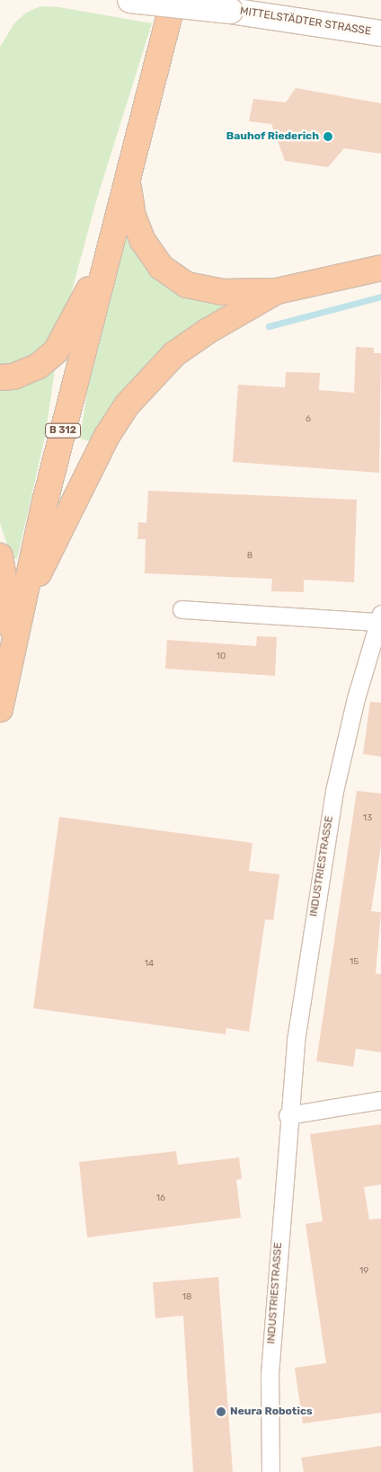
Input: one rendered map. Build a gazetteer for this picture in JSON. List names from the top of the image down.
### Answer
{
  "streets": {
    "highway": ["B 312"],
    "main road": ["MITTELSTÄDTER STRASSE"],
    "street": ["INDUSTRIESTRASSE"]
  },
  "places": ["Bauhof Riederich", "Neura Robotics"],
  "house_numbers": [
    "6",
    "8",
    "10",
    "13",
    "15",
    "14",
    "16",
    "19",
    "18"
  ]
}
